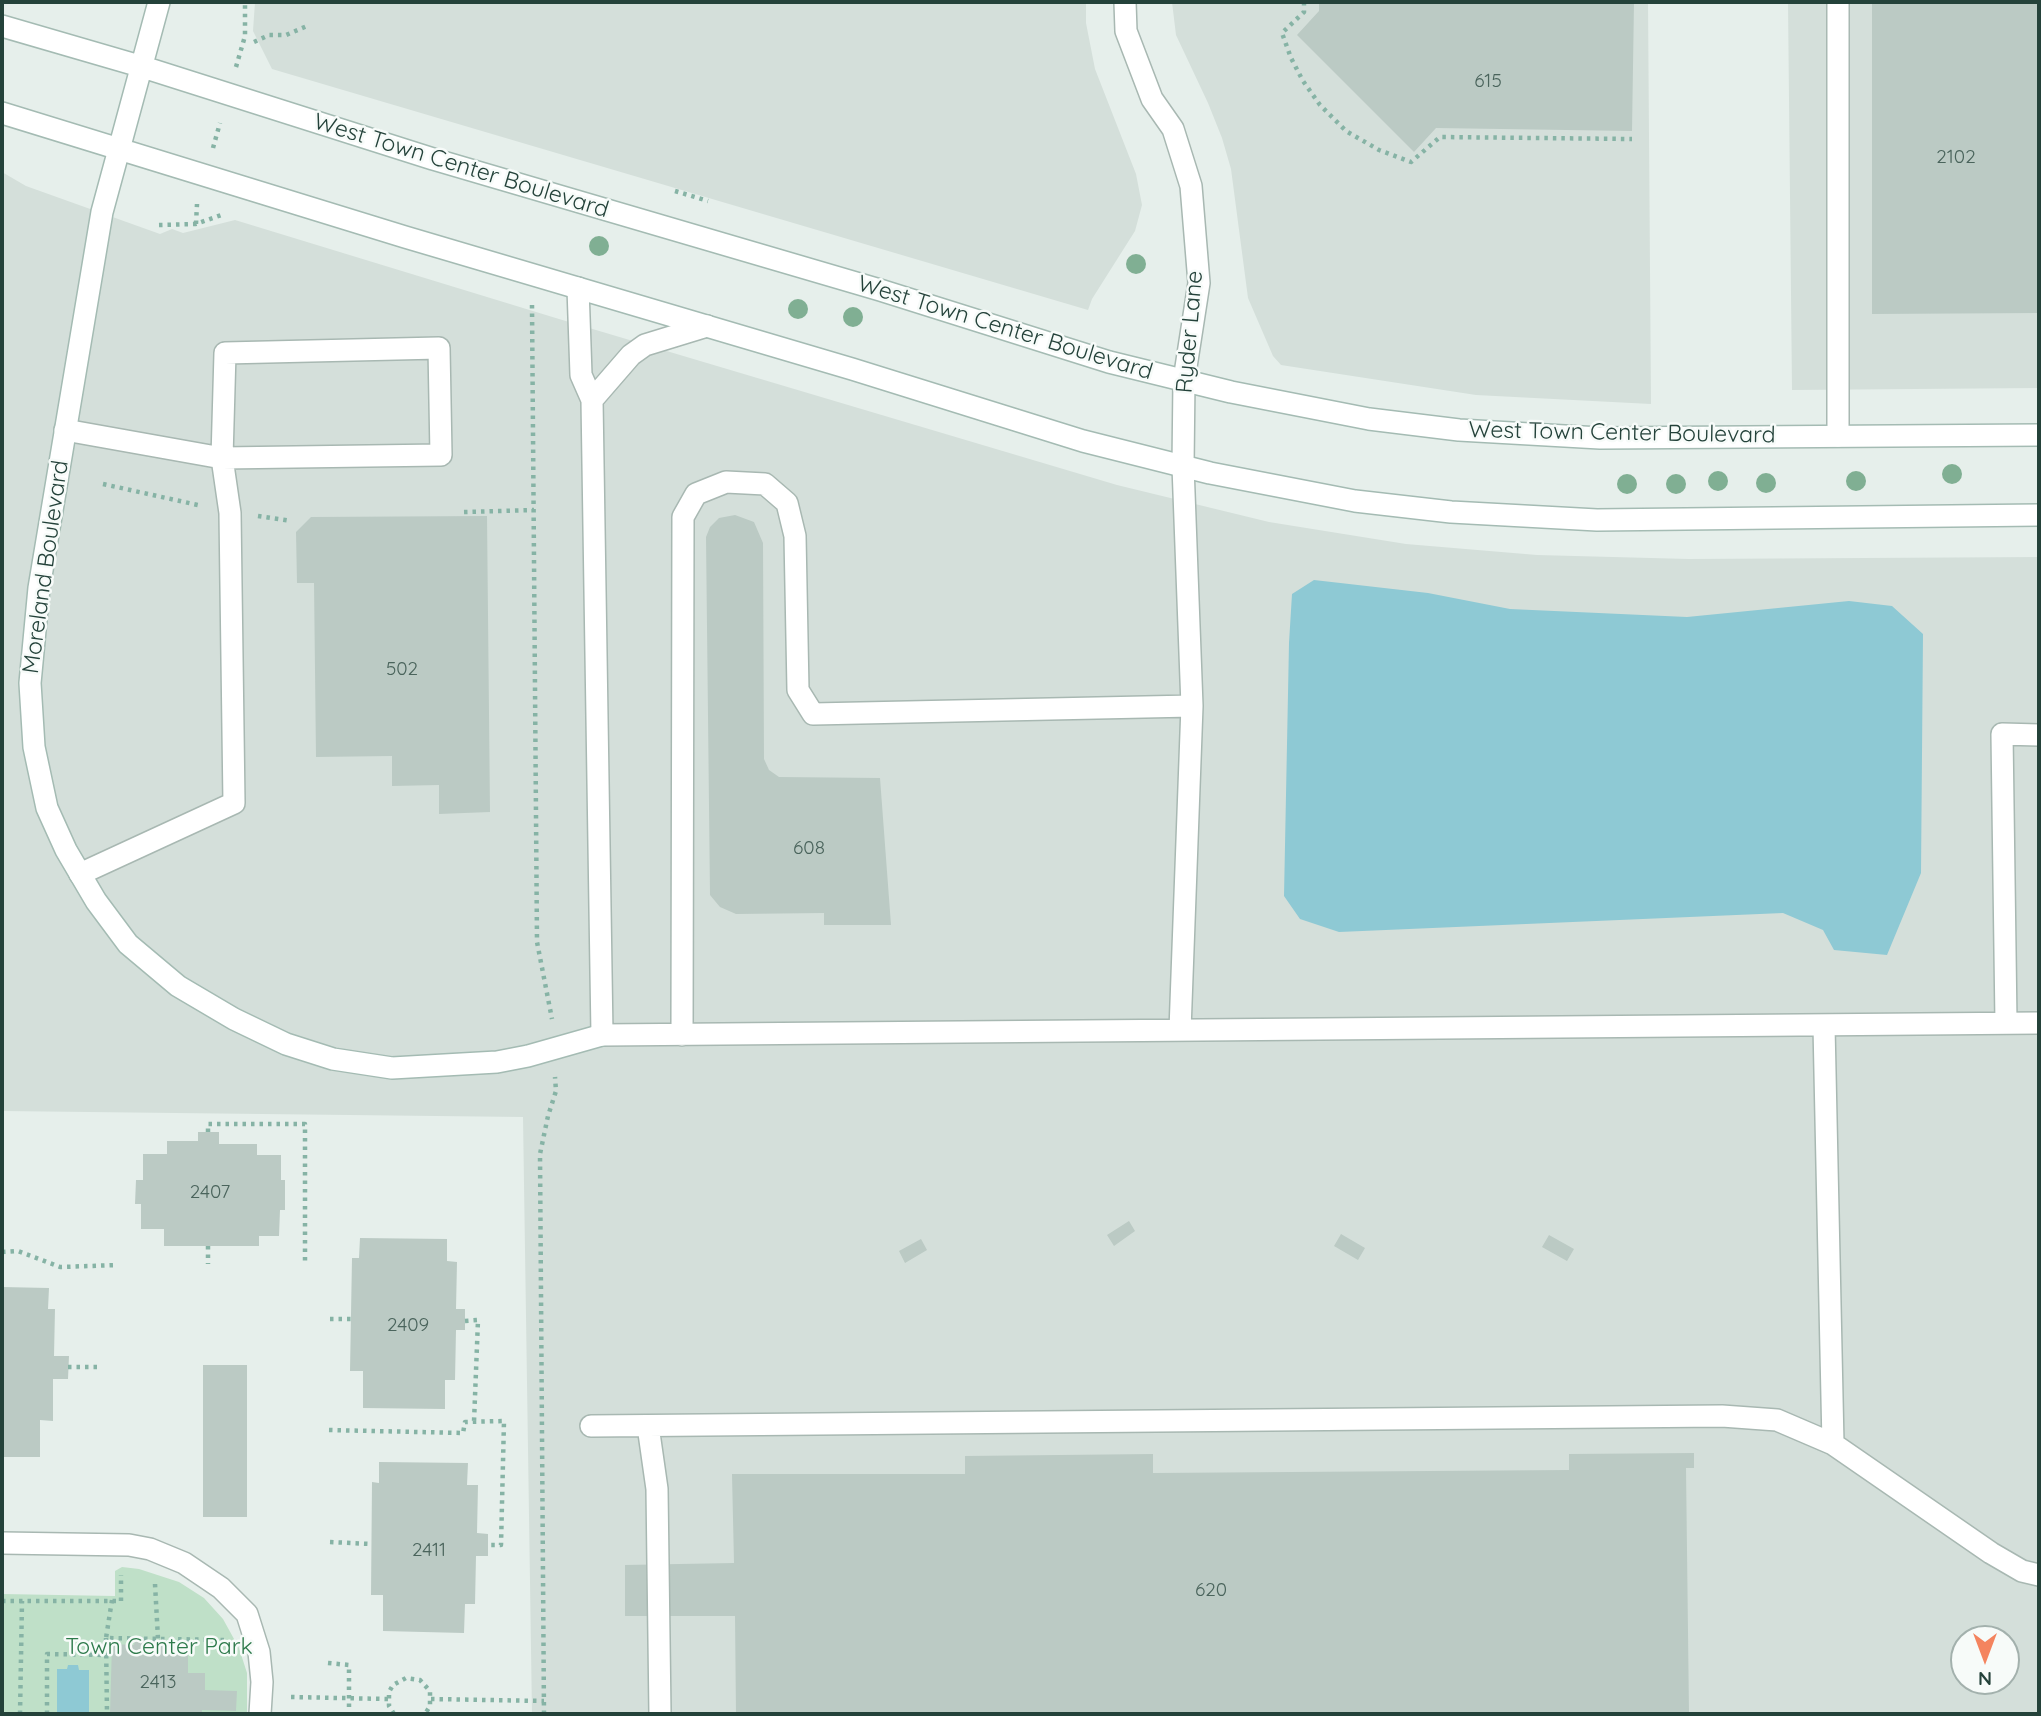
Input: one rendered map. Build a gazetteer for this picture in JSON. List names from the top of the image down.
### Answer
{
  "streets": {
    "main road": ["West Town Center Boulevard", "Ryder Lane", "Moreland Boulevard"]
  },
  "crossings": [
    ["West Town Center Boulevard", "Ryder Lane"],
    ["West Town Center Boulevard", "Moreland Boulevard"],
    ["Ryder Lane", "Moreland Boulevard"]
  ],
  "parks": ["Town Center Park"],
  "house_numbers": [
    "615",
    "2102",
    "502",
    "608",
    "2407",
    "2409",
    "2411",
    "620",
    "2413"
  ],
  "north": "bottom"
}
